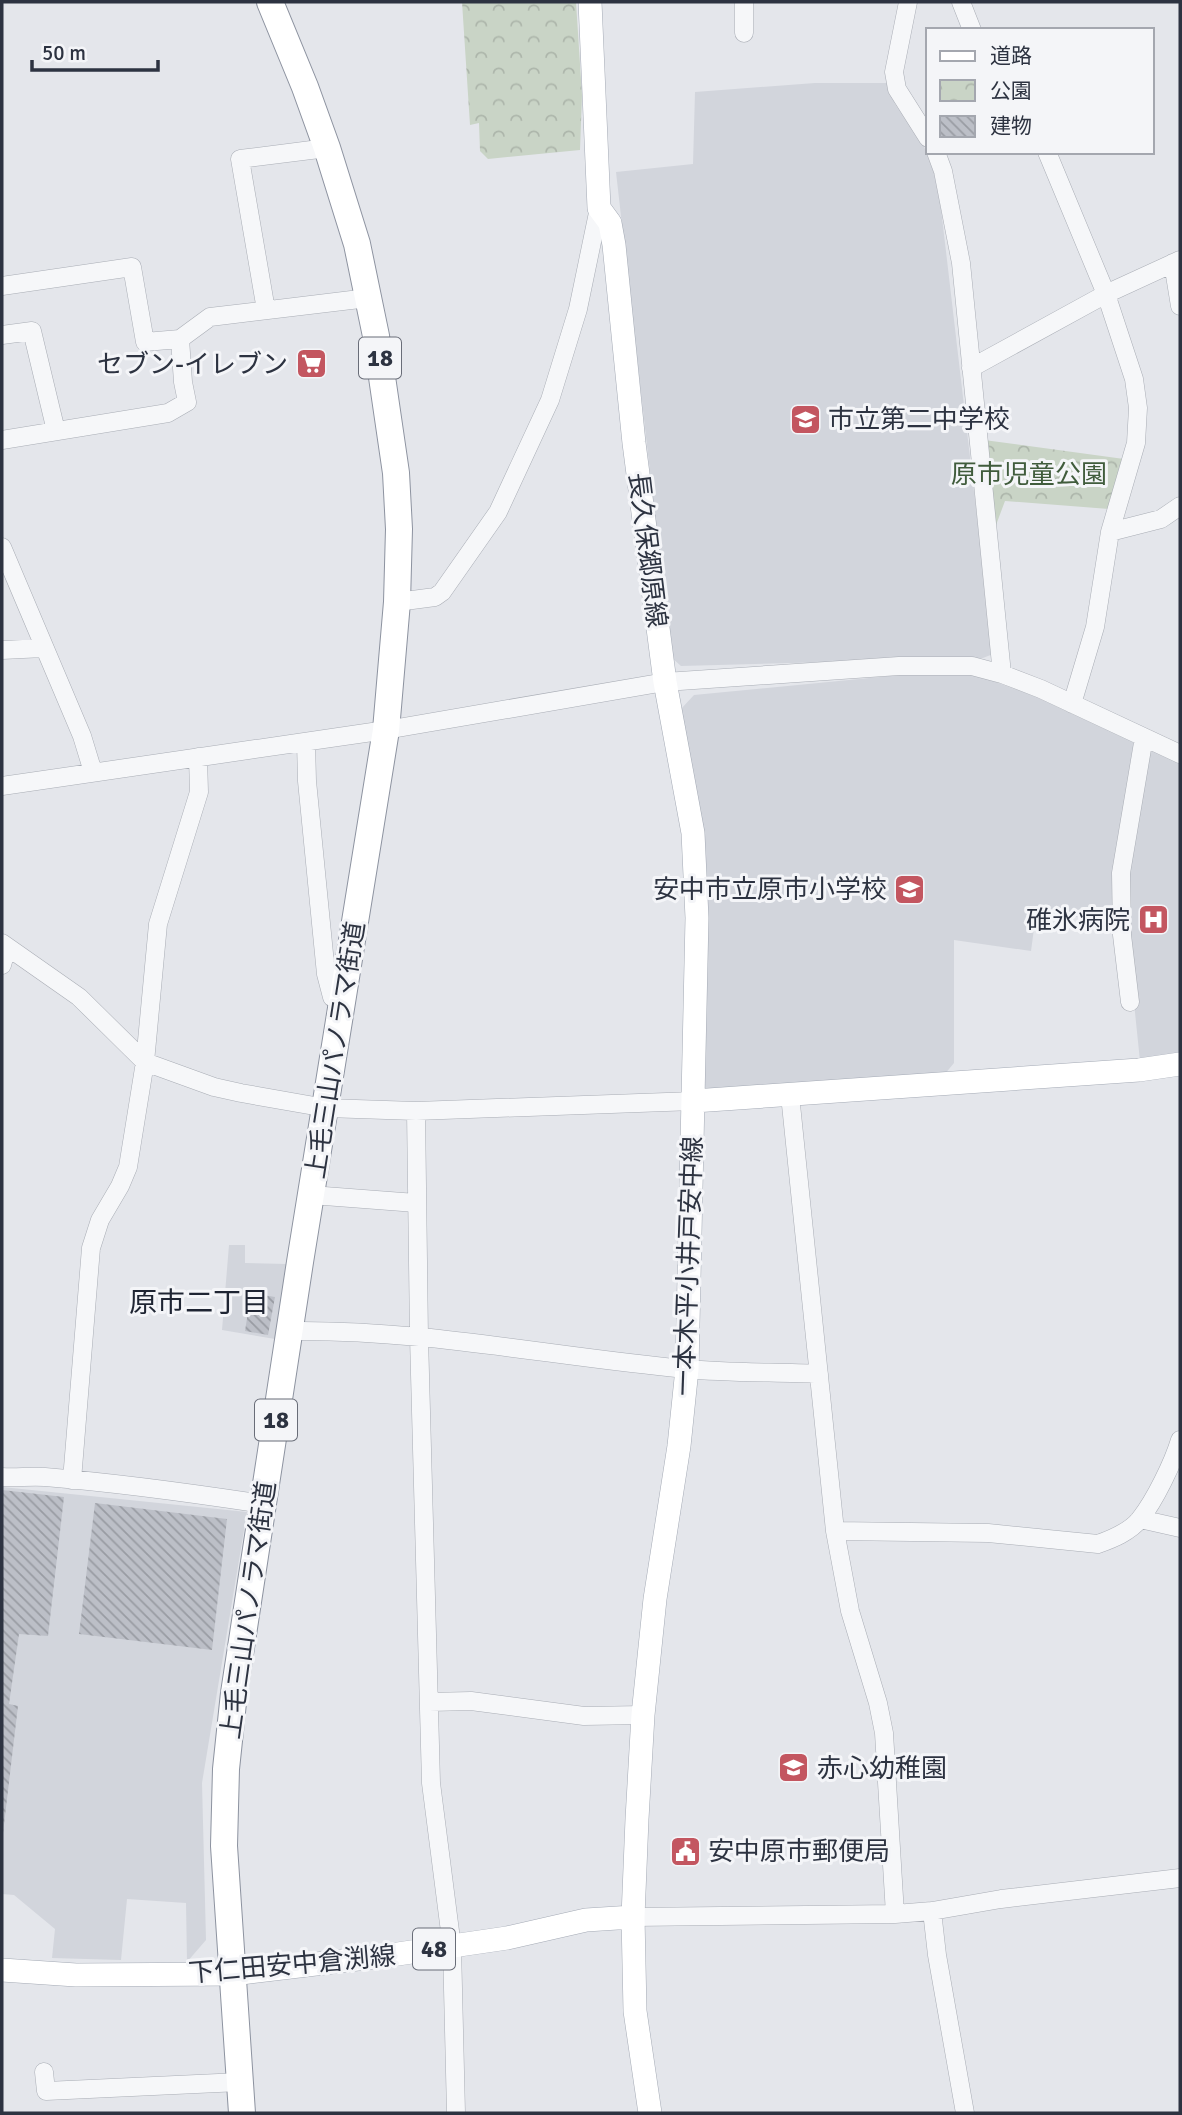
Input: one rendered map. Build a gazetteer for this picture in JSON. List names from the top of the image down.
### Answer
{
  "streets": {
    "highway": ["18", "上毛三山パノラマ街道"],
    "main road": [
      "長久保郷原線",
      "一本木平小井戸安中線",
      "48",
      "下仁田安中倉渕線"
    ]
  },
  "crossings": [
    ["長久保郷原線", "一本木平小井戸安中線"],
    ["上毛三山パノラマ街道", "下仁田安中倉渕線"],
    ["一本木平小井戸安中線", "下仁田安中倉渕線"]
  ],
  "districts": ["原市二丁目"],
  "parks": ["原市児童公園"],
  "places": {
    "supermarket": ["セブン-イレブン"],
    "school or university": ["市立第二中学校", "安中市立原市小学校", "赤心幼稚園"],
    "hospital": ["碓氷病院"],
    "public building": ["安中原市郵便局"]
  },
  "legend": ["道路", "公園", "建物"],
  "scale_bar": "50 m"
}
